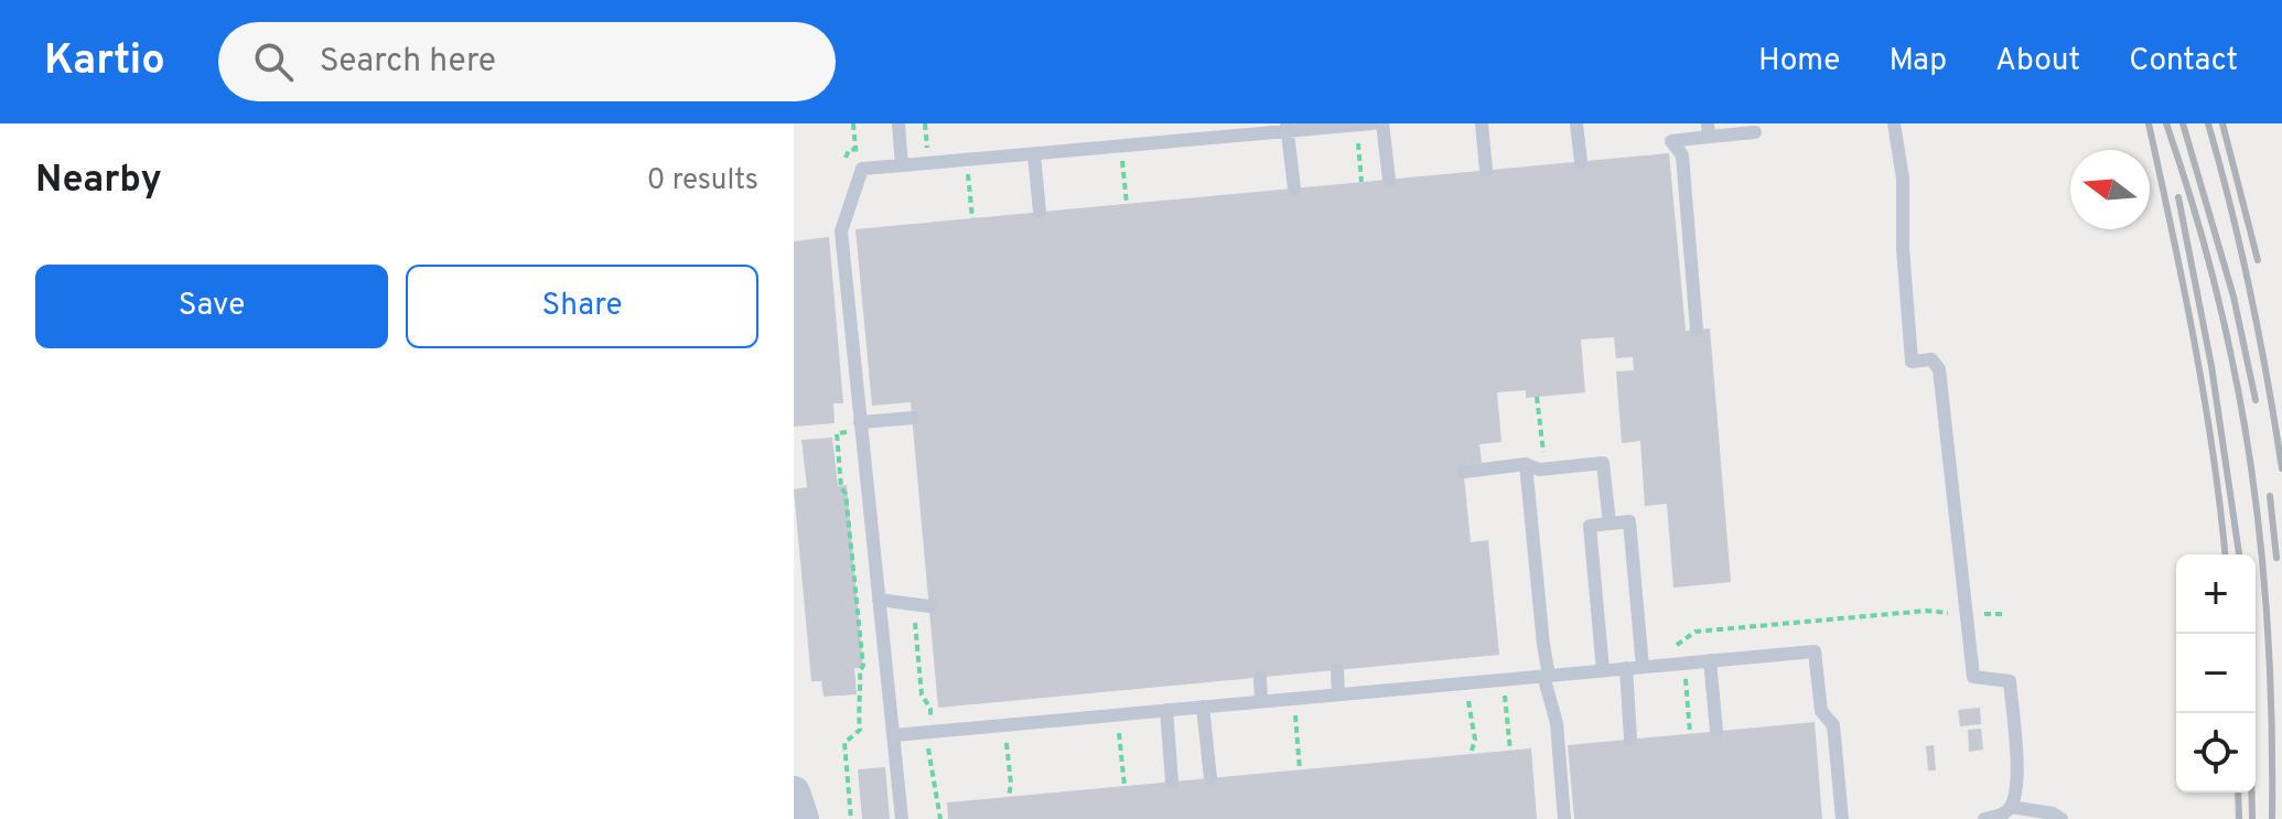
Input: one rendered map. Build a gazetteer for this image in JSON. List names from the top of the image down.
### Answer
{
  "north": "left",
  "page": {
    "header": "Kartio",
    "search": "Search here",
    "nav": [
      "Home",
      "Map",
      "About",
      "Contact"
    ],
    "heading": ["Nearby", "0 results"],
    "buttons": ["Save", "Share"],
    "map_buttons": ["+", "−"]
  }
}
